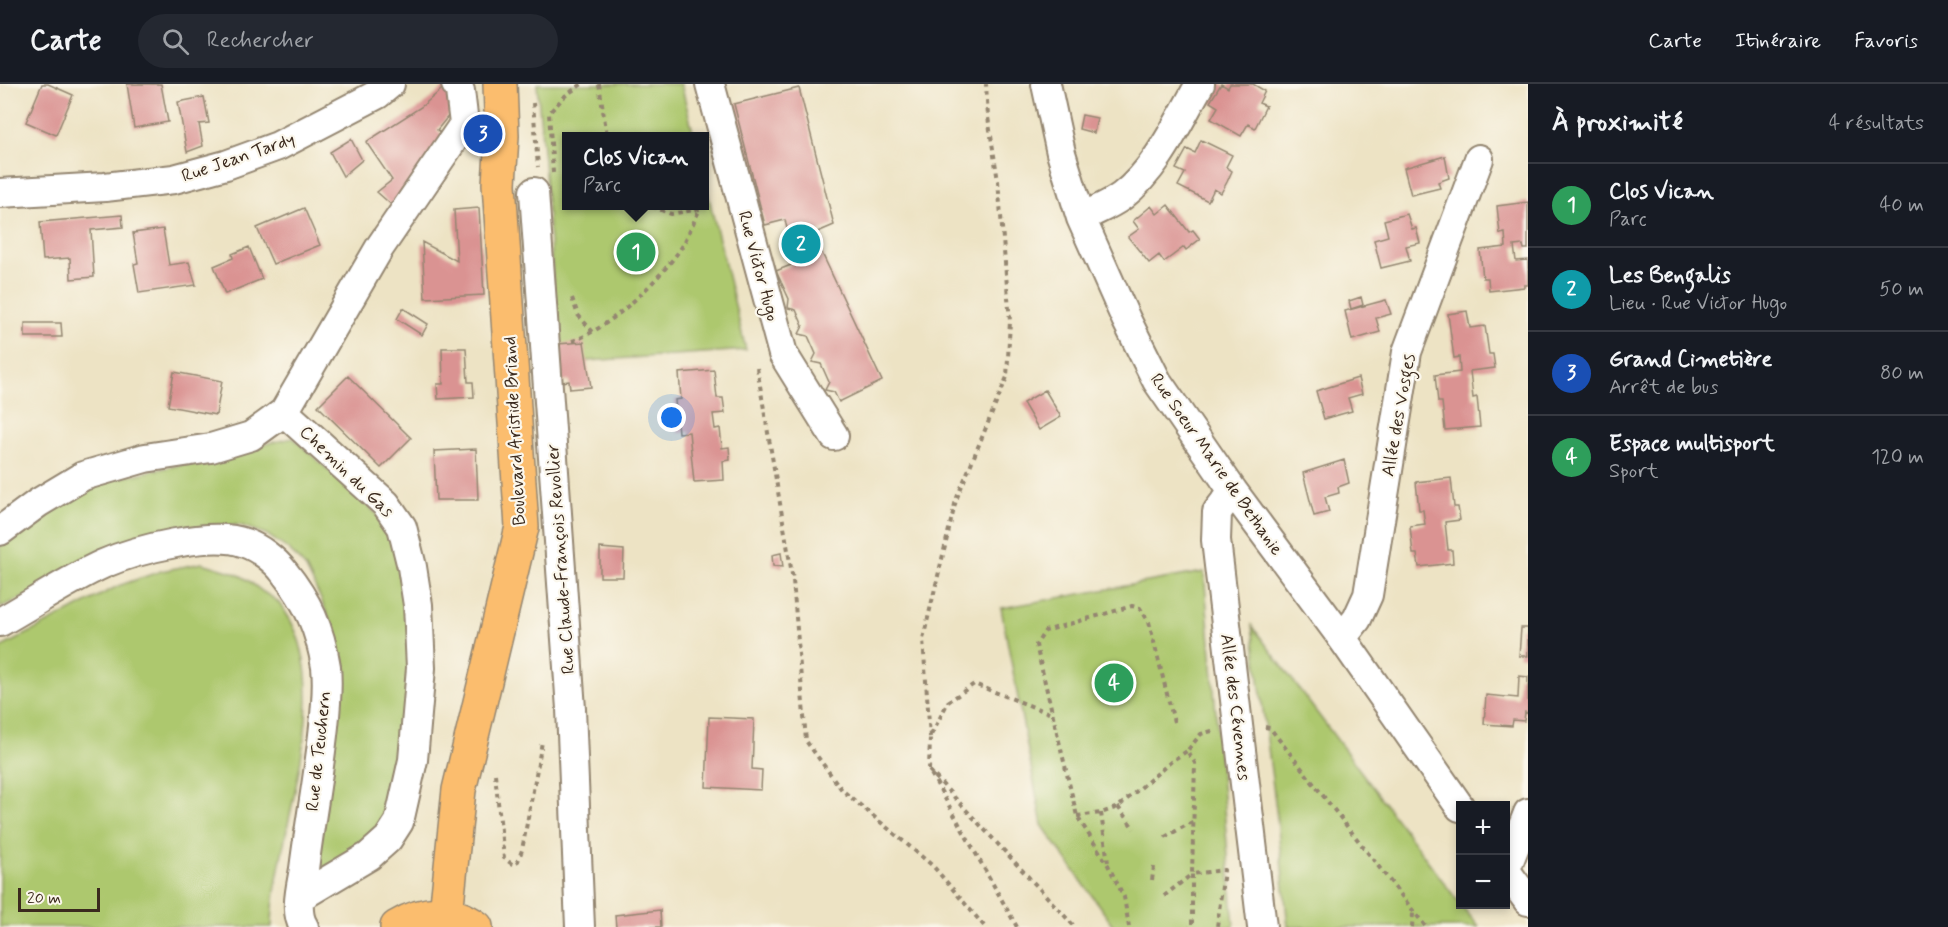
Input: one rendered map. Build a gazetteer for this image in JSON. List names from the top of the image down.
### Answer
{
  "streets": {
    "main road": ["Boulevard Aristide Briand"],
    "street": [
      "Rue Jean Tardy",
      "Rue Victor Hugo",
      "Allée des Vosges",
      "Rue Soeur Marie de Bethanie",
      "Chemin du Gas",
      "Rue Claude-François Revollier",
      "Allée des Cévennes",
      "Rue de Teuchern"
    ]
  },
  "crossings": [
    ["Allée des Vosges", "Rue Soeur Marie de Bethanie"],
    ["Rue Soeur Marie de Bethanie", "Allée des Cévennes"],
    ["Chemin du Gas", "Rue de Teuchern"]
  ],
  "scale_bar": "20 m",
  "page": {
    "header": "Carte",
    "search": "Rechercher",
    "nav": ["Carte", "Itinéraire", "Favoris"],
    "heading": ["À proximité", "4 résultats"],
    "pins": [
      "3",
      "2",
      "1",
      "4"
    ],
    "popup": ["Clos Vican", "Parc"],
    "list": [
      {
        "mark": "1",
        "name": "Clos Vican",
        "note": "Parc",
        "value": "40 m"
      },
      {
        "mark": "2",
        "name": "Les Bengalis",
        "note": "Lieu · Rue Victor Hugo",
        "value": "50 m"
      },
      {
        "mark": "3",
        "name": "Grand Cimetière",
        "note": "Arrêt de bus",
        "value": "80 m"
      },
      {
        "mark": "4",
        "name": "Espace multisport",
        "note": "Sport",
        "value": "120 m"
      }
    ],
    "map_buttons": ["+", "−"],
    "scale": "20 m"
  }
}
